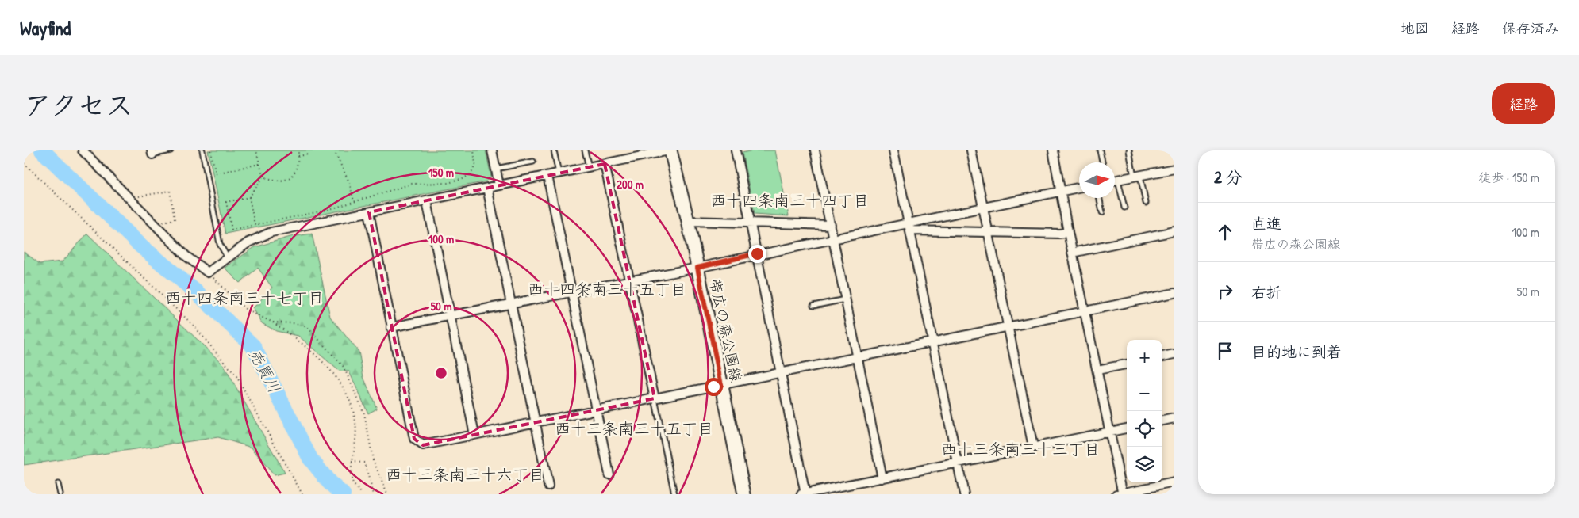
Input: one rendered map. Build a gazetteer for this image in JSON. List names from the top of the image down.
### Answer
{
  "streets": {
    "main road": ["帯広の森公園線"]
  },
  "districts": [
    "西十四条南三十四丁目",
    "西十四条南三十五丁目",
    "西十四条南三十七丁目",
    "西十三条南三十五丁目",
    "西十三条南三十三丁目",
    "西十三条南三十六丁目"
  ],
  "water": ["売買川"],
  "north": "right",
  "page": {
    "header": "Wayfind",
    "nav": ["地図", "経路", "保存済み"],
    "title": "アクセス",
    "buttons": "経路",
    "heading": ["2 分", "徒歩 · 150 m"],
    "list": [
      ["直進", "帯広の森公園線", "100 m"],
      ["右折", "50 m"],
      "目的地に到着"
    ],
    "map_buttons": ["+", "−"]
  },
  "rings": [
    "150 m",
    "200 m",
    "100 m",
    "50 m"
  ]
}
